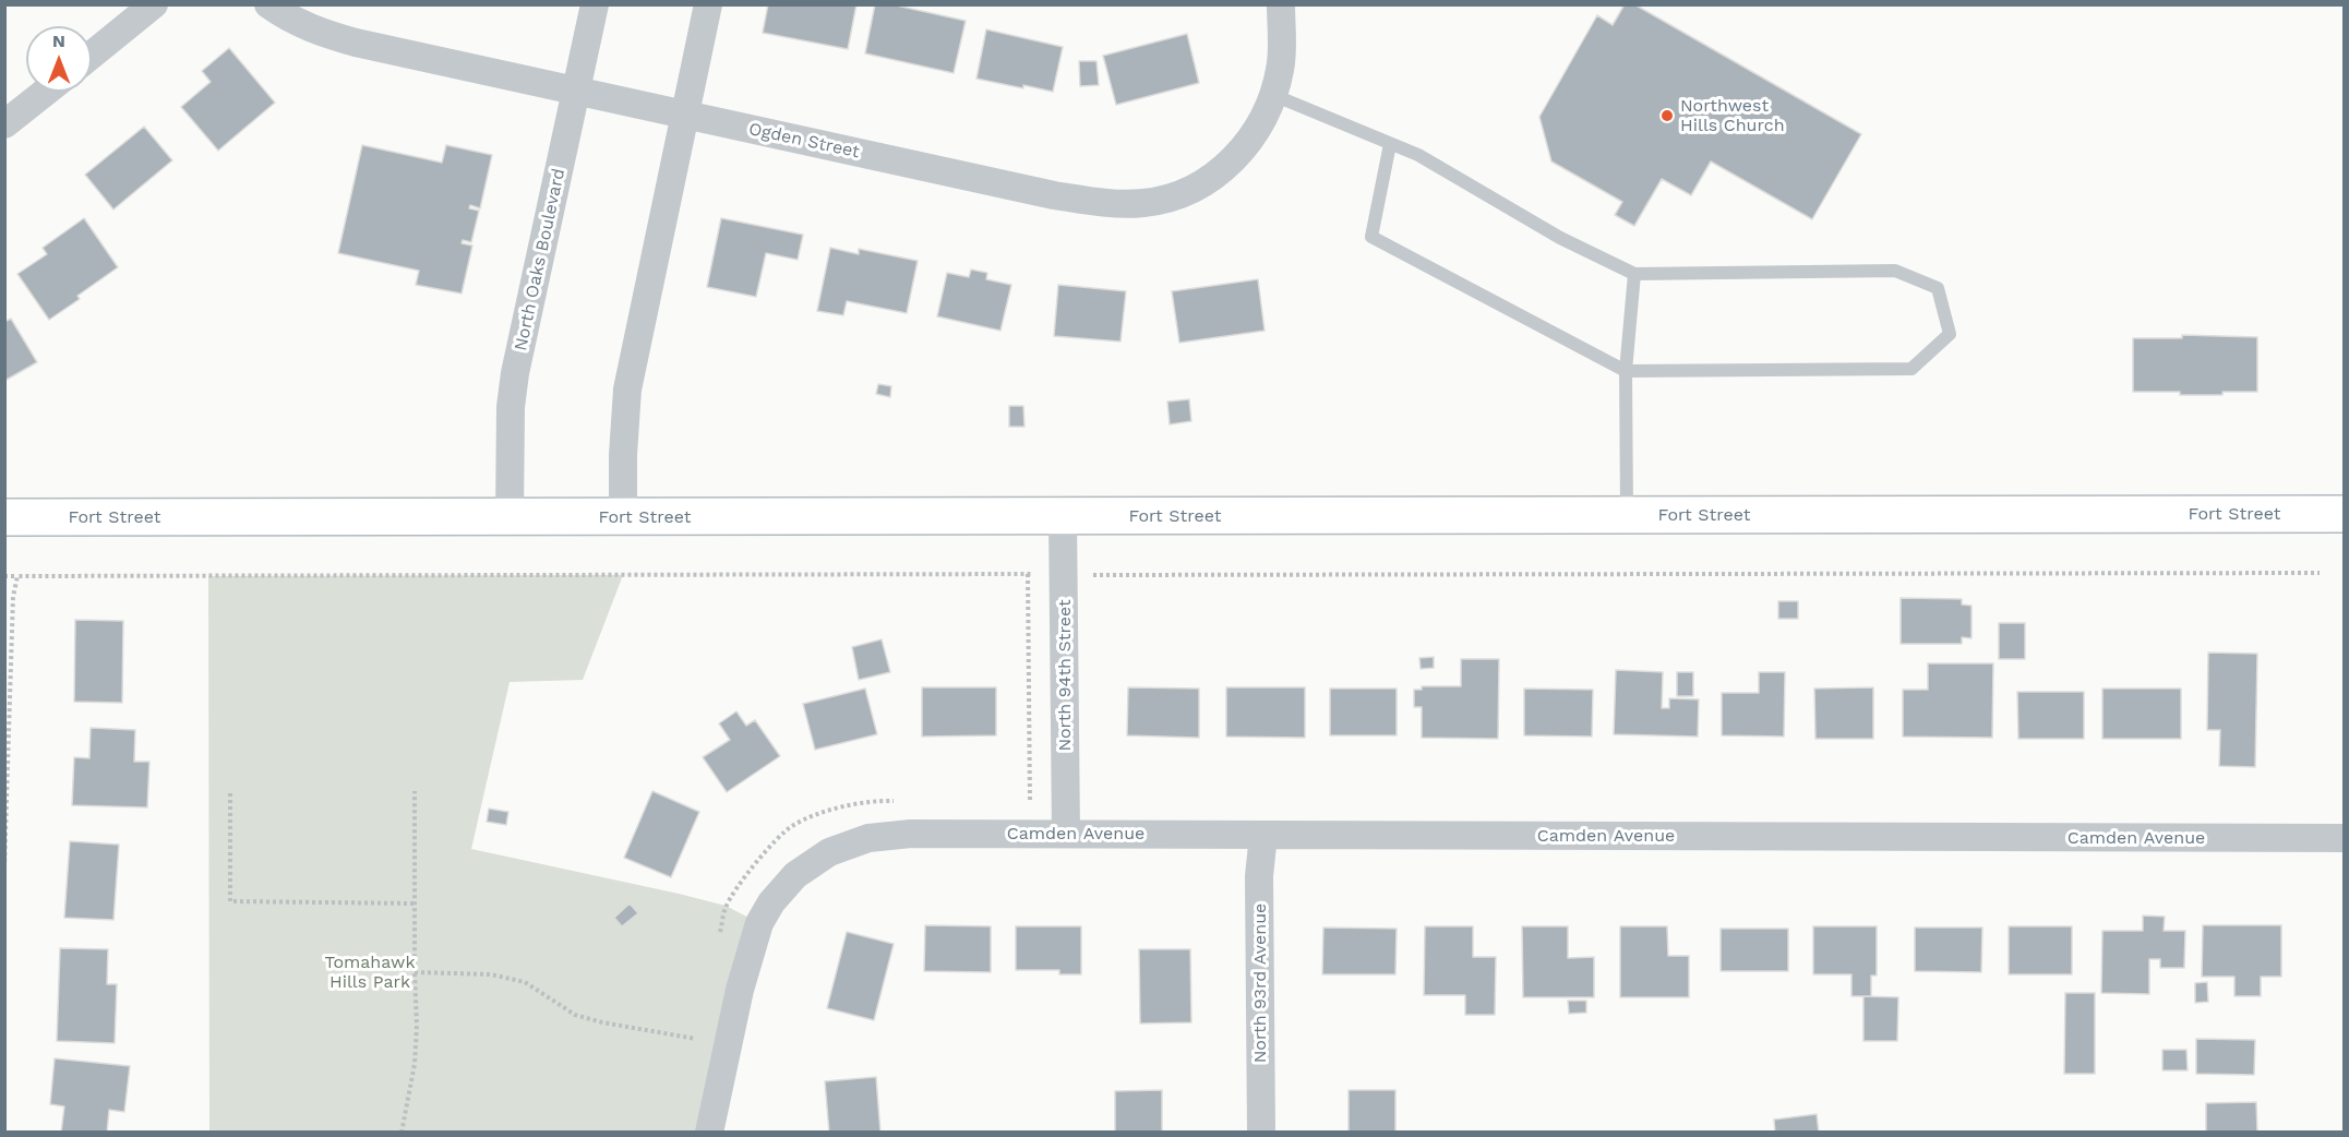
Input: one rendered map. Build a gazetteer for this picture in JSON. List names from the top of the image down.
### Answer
{
  "streets": {
    "main road": ["Fort Street"],
    "street": [
      "Ogden Street",
      "North Oaks Boulevard",
      "North 94th Street",
      "Camden Avenue",
      "North 93rd Avenue"
    ]
  },
  "crossings": [
    ["Ogden Street", "North Oaks Boulevard"],
    ["North Oaks Boulevard", "Fort Street"],
    ["Fort Street", "North 94th Street"],
    ["North 94th Street", "Camden Avenue"],
    ["Camden Avenue", "North 93rd Avenue"]
  ],
  "parks": ["Tomahawk Hills Park"],
  "places": ["Northwest Hills Church"],
  "north": "top"
}
